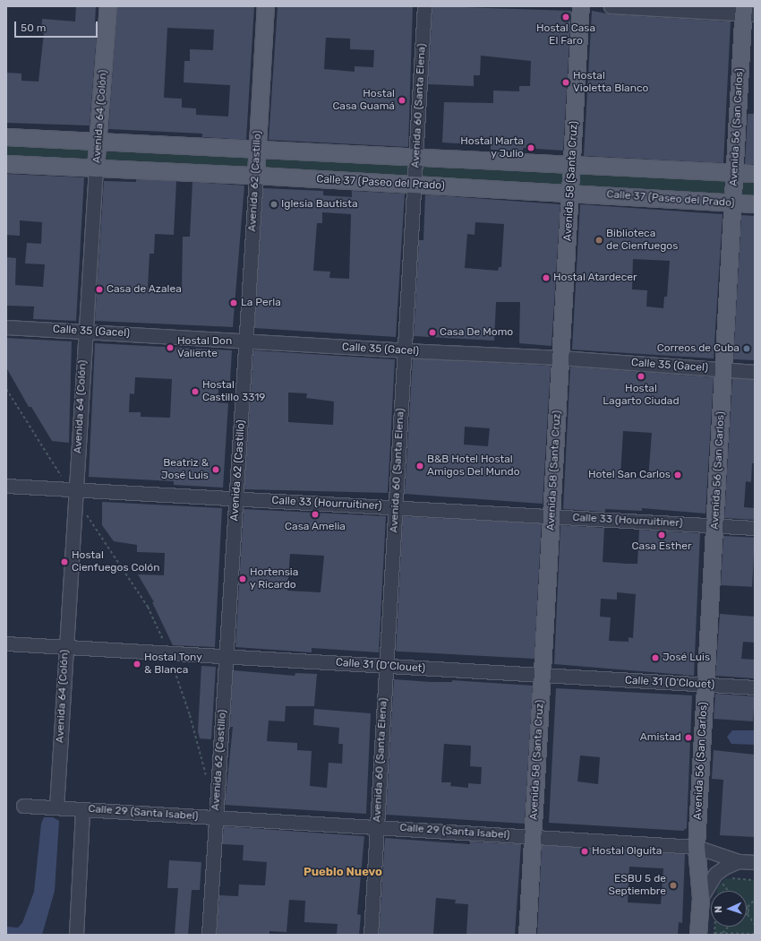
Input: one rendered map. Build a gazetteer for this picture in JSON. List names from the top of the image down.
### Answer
{
  "streets": {
    "main road": [
      "Avenida 64 (Colón)",
      "Avenida 56 (San Carlos)",
      "Avenida 62 (Castillo)",
      "Avenida 58 (Santa Cruz)",
      "Calle 37 (Paseo del Prado)"
    ],
    "street": [
      "Avenida 60 (Santa Elena)",
      "Calle 35 (Gacel)",
      "Calle 33 (Hourruitiner)",
      "Calle 31 (D'Clouet)",
      "Calle 29 (Santa Isabel)"
    ]
  },
  "crossings": [
    ["Avenida 60 (Santa Elena)", "Calle 37 (Paseo del Prado)"],
    ["Avenida 60 (Santa Elena)", "Calle 35 (Gacel)"],
    ["Avenida 60 (Santa Elena)", "Calle 33 (Hourruitiner)"],
    ["Avenida 60 (Santa Elena)", "Calle 31 (D'Clouet)"],
    ["Avenida 60 (Santa Elena)", "Calle 29 (Santa Isabel)"],
    ["Avenida 64 (Colón)", "Calle 37 (Paseo del Prado)"],
    ["Avenida 64 (Colón)", "Calle 35 (Gacel)"],
    ["Avenida 64 (Colón)", "Calle 33 (Hourruitiner)"],
    ["Avenida 64 (Colón)", "Calle 31 (D'Clouet)"],
    ["Avenida 64 (Colón)", "Calle 29 (Santa Isabel)"],
    ["Avenida 56 (San Carlos)", "Calle 37 (Paseo del Prado)"],
    ["Avenida 56 (San Carlos)", "Calle 35 (Gacel)"],
    ["Avenida 56 (San Carlos)", "Calle 33 (Hourruitiner)"],
    ["Avenida 56 (San Carlos)", "Calle 31 (D'Clouet)"],
    ["Avenida 56 (San Carlos)", "Calle 29 (Santa Isabel)"],
    ["Avenida 62 (Castillo)", "Calle 37 (Paseo del Prado)"],
    ["Avenida 62 (Castillo)", "Calle 35 (Gacel)"],
    ["Avenida 62 (Castillo)", "Calle 33 (Hourruitiner)"],
    ["Avenida 62 (Castillo)", "Calle 31 (D'Clouet)"],
    ["Avenida 62 (Castillo)", "Calle 29 (Santa Isabel)"],
    ["Avenida 58 (Santa Cruz)", "Calle 37 (Paseo del Prado)"],
    ["Avenida 58 (Santa Cruz)", "Calle 35 (Gacel)"],
    ["Avenida 58 (Santa Cruz)", "Calle 33 (Hourruitiner)"],
    ["Avenida 58 (Santa Cruz)", "Calle 31 (D'Clouet)"],
    ["Avenida 58 (Santa Cruz)", "Calle 29 (Santa Isabel)"]
  ],
  "districts": ["Pueblo Nuevo"],
  "places": [
    "Hostal Casa El Faro",
    "Hostal Violetta Blanco",
    "Hostal Casa Guamá",
    "Hostal Marta y Julio",
    "Iglesia Bautista",
    "Biblioteca de Cienfuegos",
    "Hostal Atardecer",
    "Casa de Azalea",
    "La Perla",
    "Casa De Momo",
    "Hostal Don Valiente",
    "Correos de Cuba",
    "Hostal Lagarto Ciudad",
    "Hostal Castillo 3319",
    "B&B Hotel Hostal Amigos Del Mundo",
    "Beatriz & José Luis",
    "Hotel San Carlos",
    "Casa Amelia",
    "Casa Esther",
    "Hostal Cienfuegos Colón",
    "Hortensia y Ricardo",
    "José Luis",
    "Hostal Tony & Blanca",
    "Amistad",
    "Hostal Olguita",
    "ESBU 5 de Septiembre"
  ],
  "scale_bar": "50 m",
  "north": "left"
}
